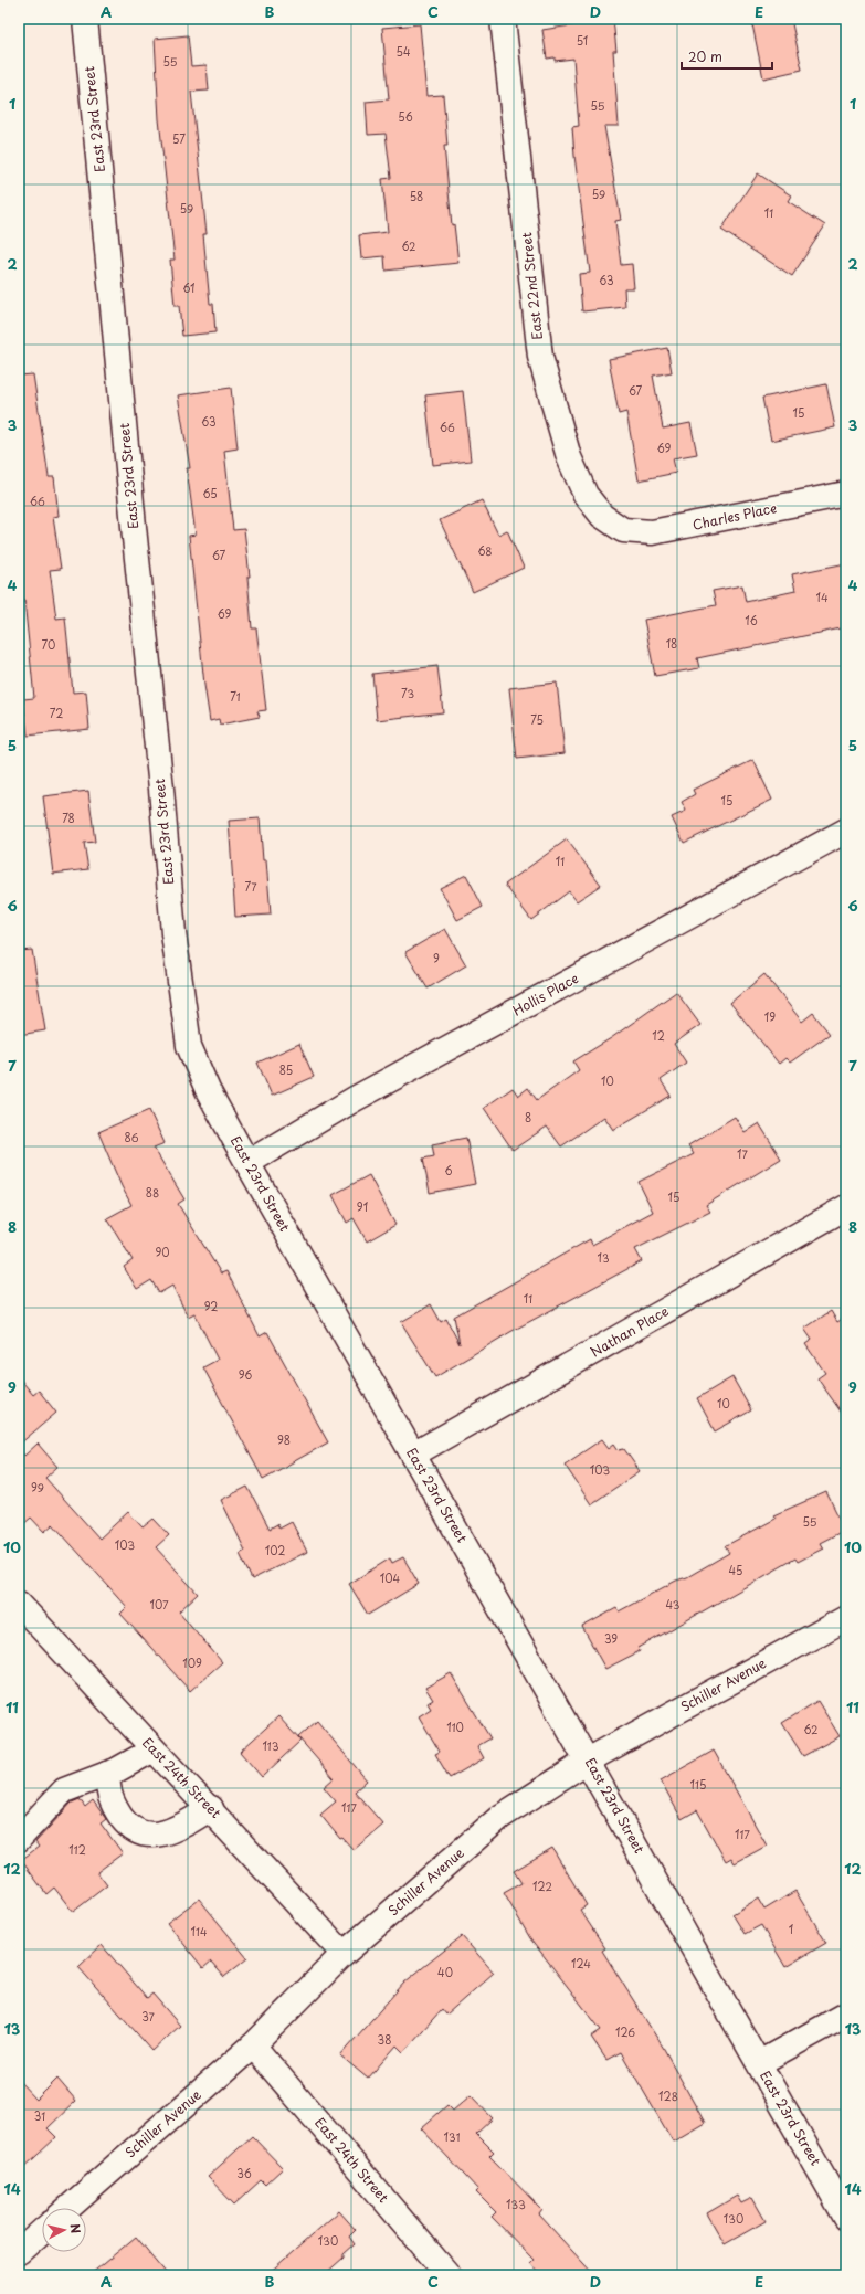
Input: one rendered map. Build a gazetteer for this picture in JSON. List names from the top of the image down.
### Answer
{
  "streets": {
    "street": [
      "East 23rd Street",
      "East 22nd Street",
      "Charles Place",
      "Hollis Place",
      "Nathan Place",
      "Schiller Avenue",
      "East 24th Street"
    ]
  },
  "crossings": [
    ["East 23rd Street", "Hollis Place"],
    ["East 23rd Street", "Nathan Place"],
    ["East 23rd Street", "Schiller Avenue"],
    ["East 22nd Street", "Charles Place"],
    ["Schiller Avenue", "East 24th Street"]
  ],
  "house_numbers": [
    "51",
    "54",
    "55",
    "55",
    "56",
    "57",
    "59",
    "58",
    "59",
    "11",
    "62",
    "63",
    "61",
    "67",
    "15",
    "63",
    "66",
    "69",
    "65",
    "66",
    "68",
    "67",
    "14",
    "69",
    "16",
    "18",
    "70",
    "73",
    "71",
    "72",
    "75",
    "15",
    "78",
    "11",
    "77",
    "9",
    "19",
    "12",
    "85",
    "10",
    "8",
    "86",
    "17",
    "6",
    "88",
    "15",
    "91",
    "90",
    "13",
    "11",
    "92",
    "96",
    "10",
    "98",
    "103",
    "99",
    "55",
    "103",
    "102",
    "45",
    "104",
    "107",
    "43",
    "39",
    "109",
    "110",
    "62",
    "113",
    "115",
    "117",
    "117",
    "112",
    "122",
    "1",
    "114",
    "124",
    "40",
    "37",
    "126",
    "38",
    "128",
    "31",
    "131",
    "36",
    "133",
    "130",
    "130"
  ],
  "scale_bar": "20 m",
  "north": "right",
  "grid": {
    "columns": [
      "A",
      "B",
      "C",
      "D",
      "E"
    ],
    "rows": [
      "1",
      "2",
      "3",
      "4",
      "5",
      "6",
      "7",
      "8",
      "9",
      "10",
      "11",
      "12",
      "13",
      "14"
    ]
  }
}
